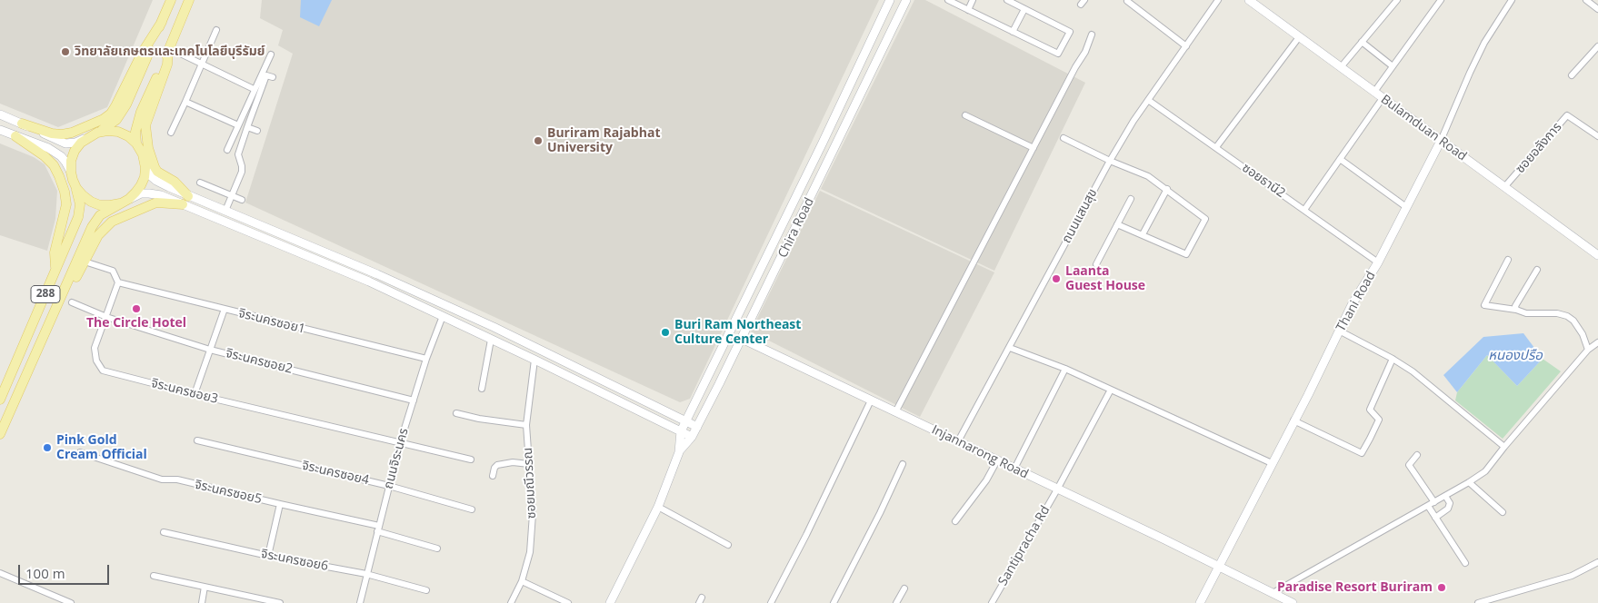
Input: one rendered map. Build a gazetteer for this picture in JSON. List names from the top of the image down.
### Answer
{
  "streets": {
    "main road": [
      "Bulamduan Road",
      "Chira Road",
      "288",
      "Thani Road",
      "Injannarong Road"
    ],
    "street": [
      "ซอยอลังการ",
      "ซอยธานี2",
      "ถนนแสนสุข",
      "จิระนครซอย1",
      "จิระนครซอย2",
      "จิระนครซอย3",
      "ถนนจิระนคร",
      "จิระนครซอย4",
      "ซอยมณีวรรณ",
      "จิระนครซอย5",
      "Santipracha Rd",
      "จิระนครซอย6"
    ]
  },
  "crossings": [
    ["Bulamduan Road", "ซอยอลังการ"],
    ["Bulamduan Road", "Thani Road"],
    ["ซอยธานี2", "ถนนแสนสุข"],
    ["ซอยธานี2", "Thani Road"],
    ["ถนนแสนสุข", "Injannarong Road"],
    ["Chira Road", "Injannarong Road"],
    ["Thani Road", "Injannarong Road"],
    ["จิระนครซอย1", "จิระนครซอย3"],
    ["จิระนครซอย1", "ถนนจิระนคร"],
    ["จิระนครซอย2", "จิระนครซอย3"],
    ["จิระนครซอย2", "ถนนจิระนคร"],
    ["จิระนครซอย3", "ถนนจิระนคร"],
    ["Injannarong Road", "Santipracha Rd"],
    ["ถนนจิระนคร", "จิระนครซอย4"],
    ["ถนนจิระนคร", "จิระนครซอย5"],
    ["ถนนจิระนคร", "จิระนครซอย6"]
  ],
  "water": ["หนองปรือ"],
  "places": [
    "วิทยาลัยเกษตรและเทคโนโลยีบุรีรัมย์",
    "Buriram Rajabhat University",
    "Laanta Guest House",
    "The Circle Hotel",
    "Buri Ram Northeast Culture Center",
    "Pink Gold Cream Official",
    "Paradise Resort Buriram"
  ],
  "scale_bar": "100 m"
}
